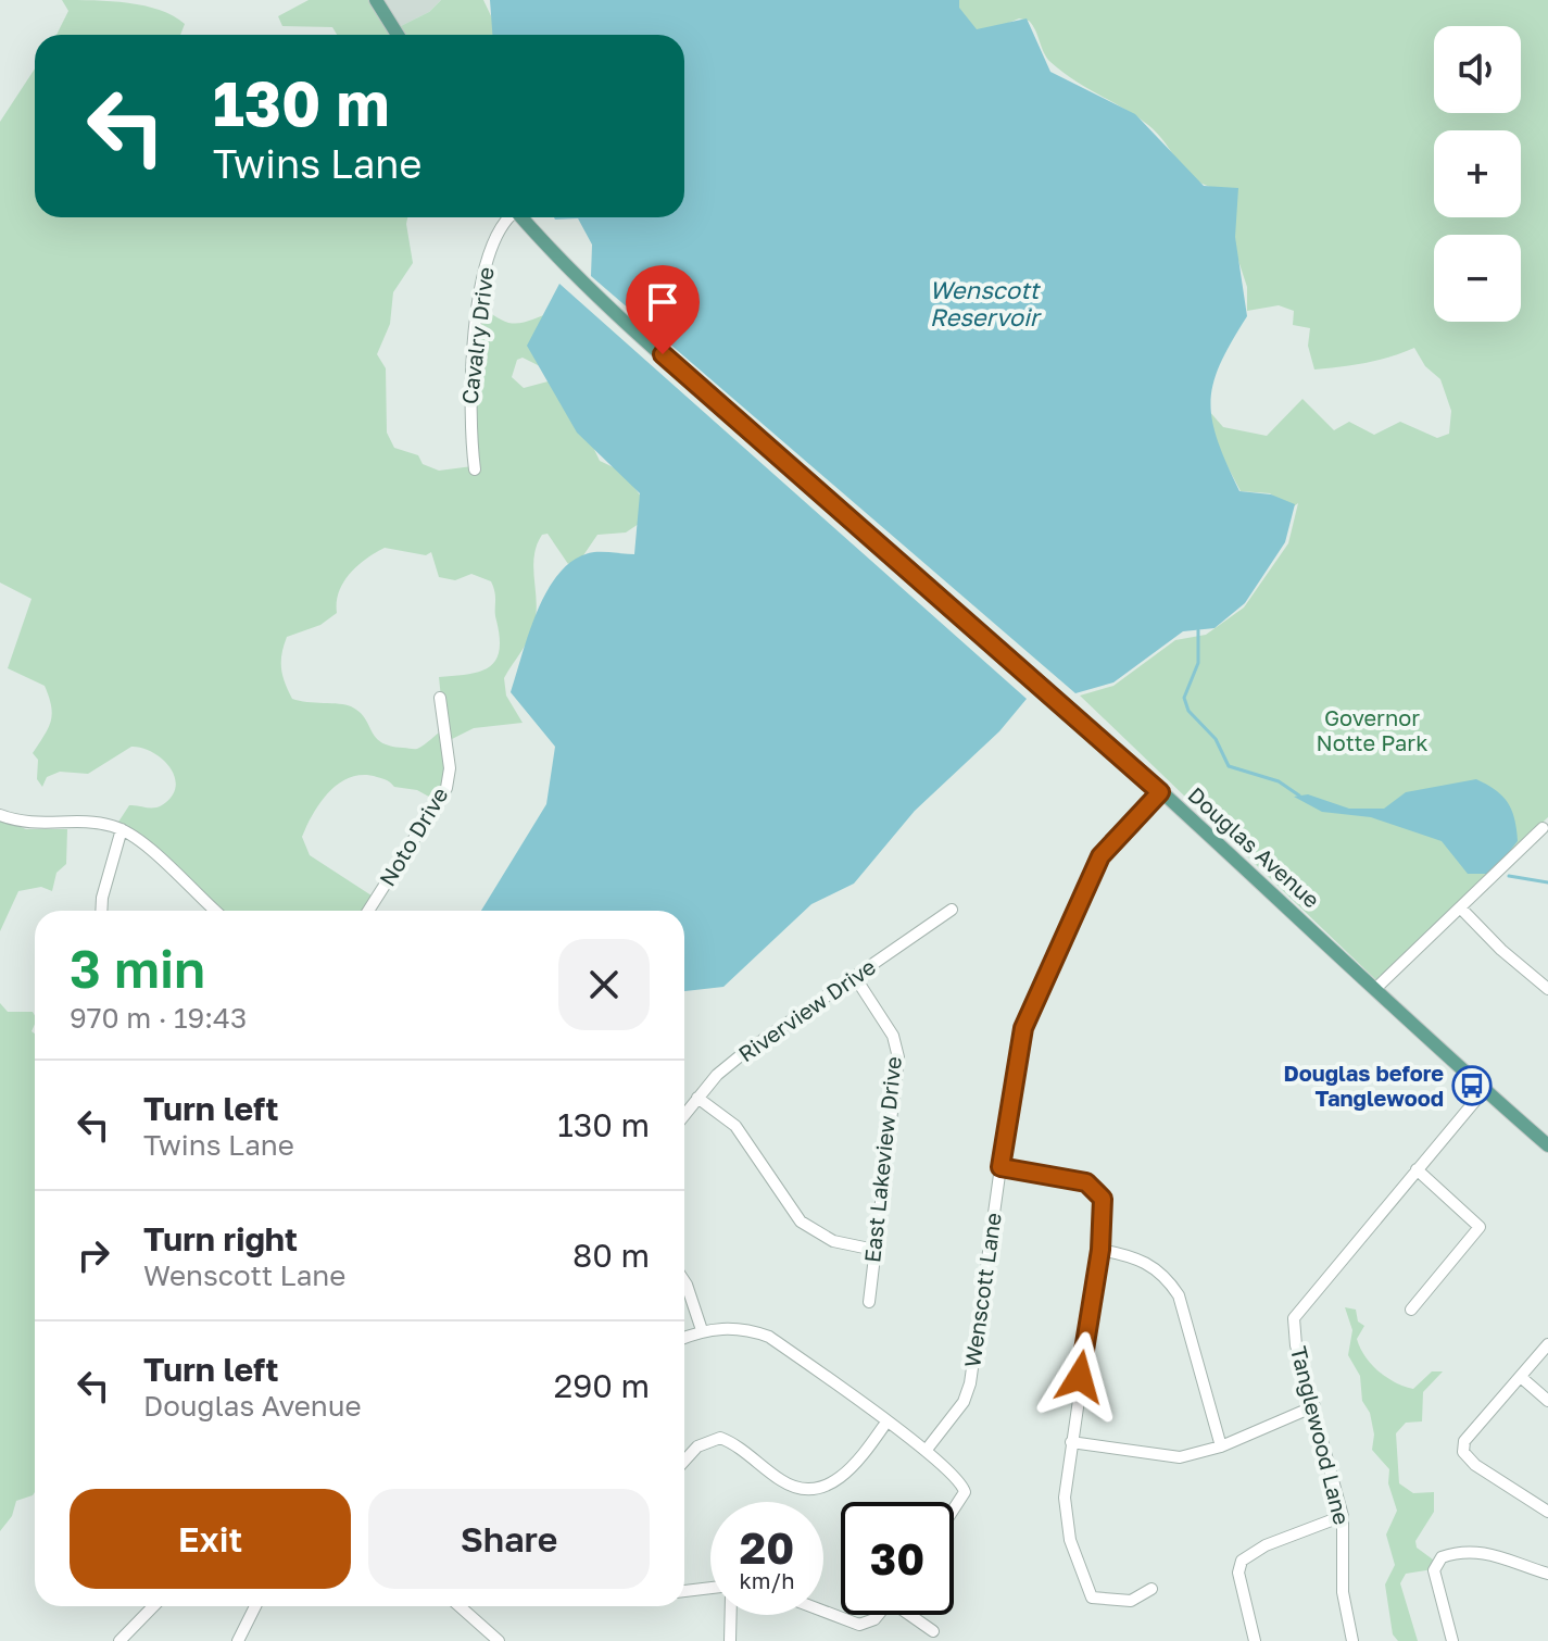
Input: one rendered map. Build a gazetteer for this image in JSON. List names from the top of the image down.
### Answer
{
  "streets": {
    "main road": ["Douglas Avenue"],
    "street": [
      "Cavalry Drive",
      "Noto Drive",
      "Riverview Drive",
      "East Lakeview Drive",
      "Wenscott Lane",
      "Tanglewood Lane"
    ]
  },
  "crossings": [
    ["Douglas Avenue", "Wenscott Lane"],
    ["Douglas Avenue", "Tanglewood Lane"],
    ["Riverview Drive", "East Lakeview Drive"]
  ],
  "water": ["Wenscott Reservoir"],
  "parks": ["Governor Notte Park"],
  "places": {
    "bus stop": ["Douglas before Tanglewood"]
  },
  "page": {
    "map_buttons": ["+", "−"],
    "turn": ["130 m", "Twins Lane"],
    "heading": ["3 min", "970 m · 19:43"],
    "list": [
      {
        "name": "Turn left",
        "note": "Twins Lane",
        "value": "130 m"
      },
      {
        "name": "Turn right",
        "note": "Wenscott Lane",
        "value": "80 m"
      },
      {
        "name": "Turn left",
        "note": "Douglas Avenue",
        "value": "290 m"
      }
    ],
    "buttons": ["Exit", "Share"],
    "speed": "20 km/h",
    "limit": "30"
  }
}
